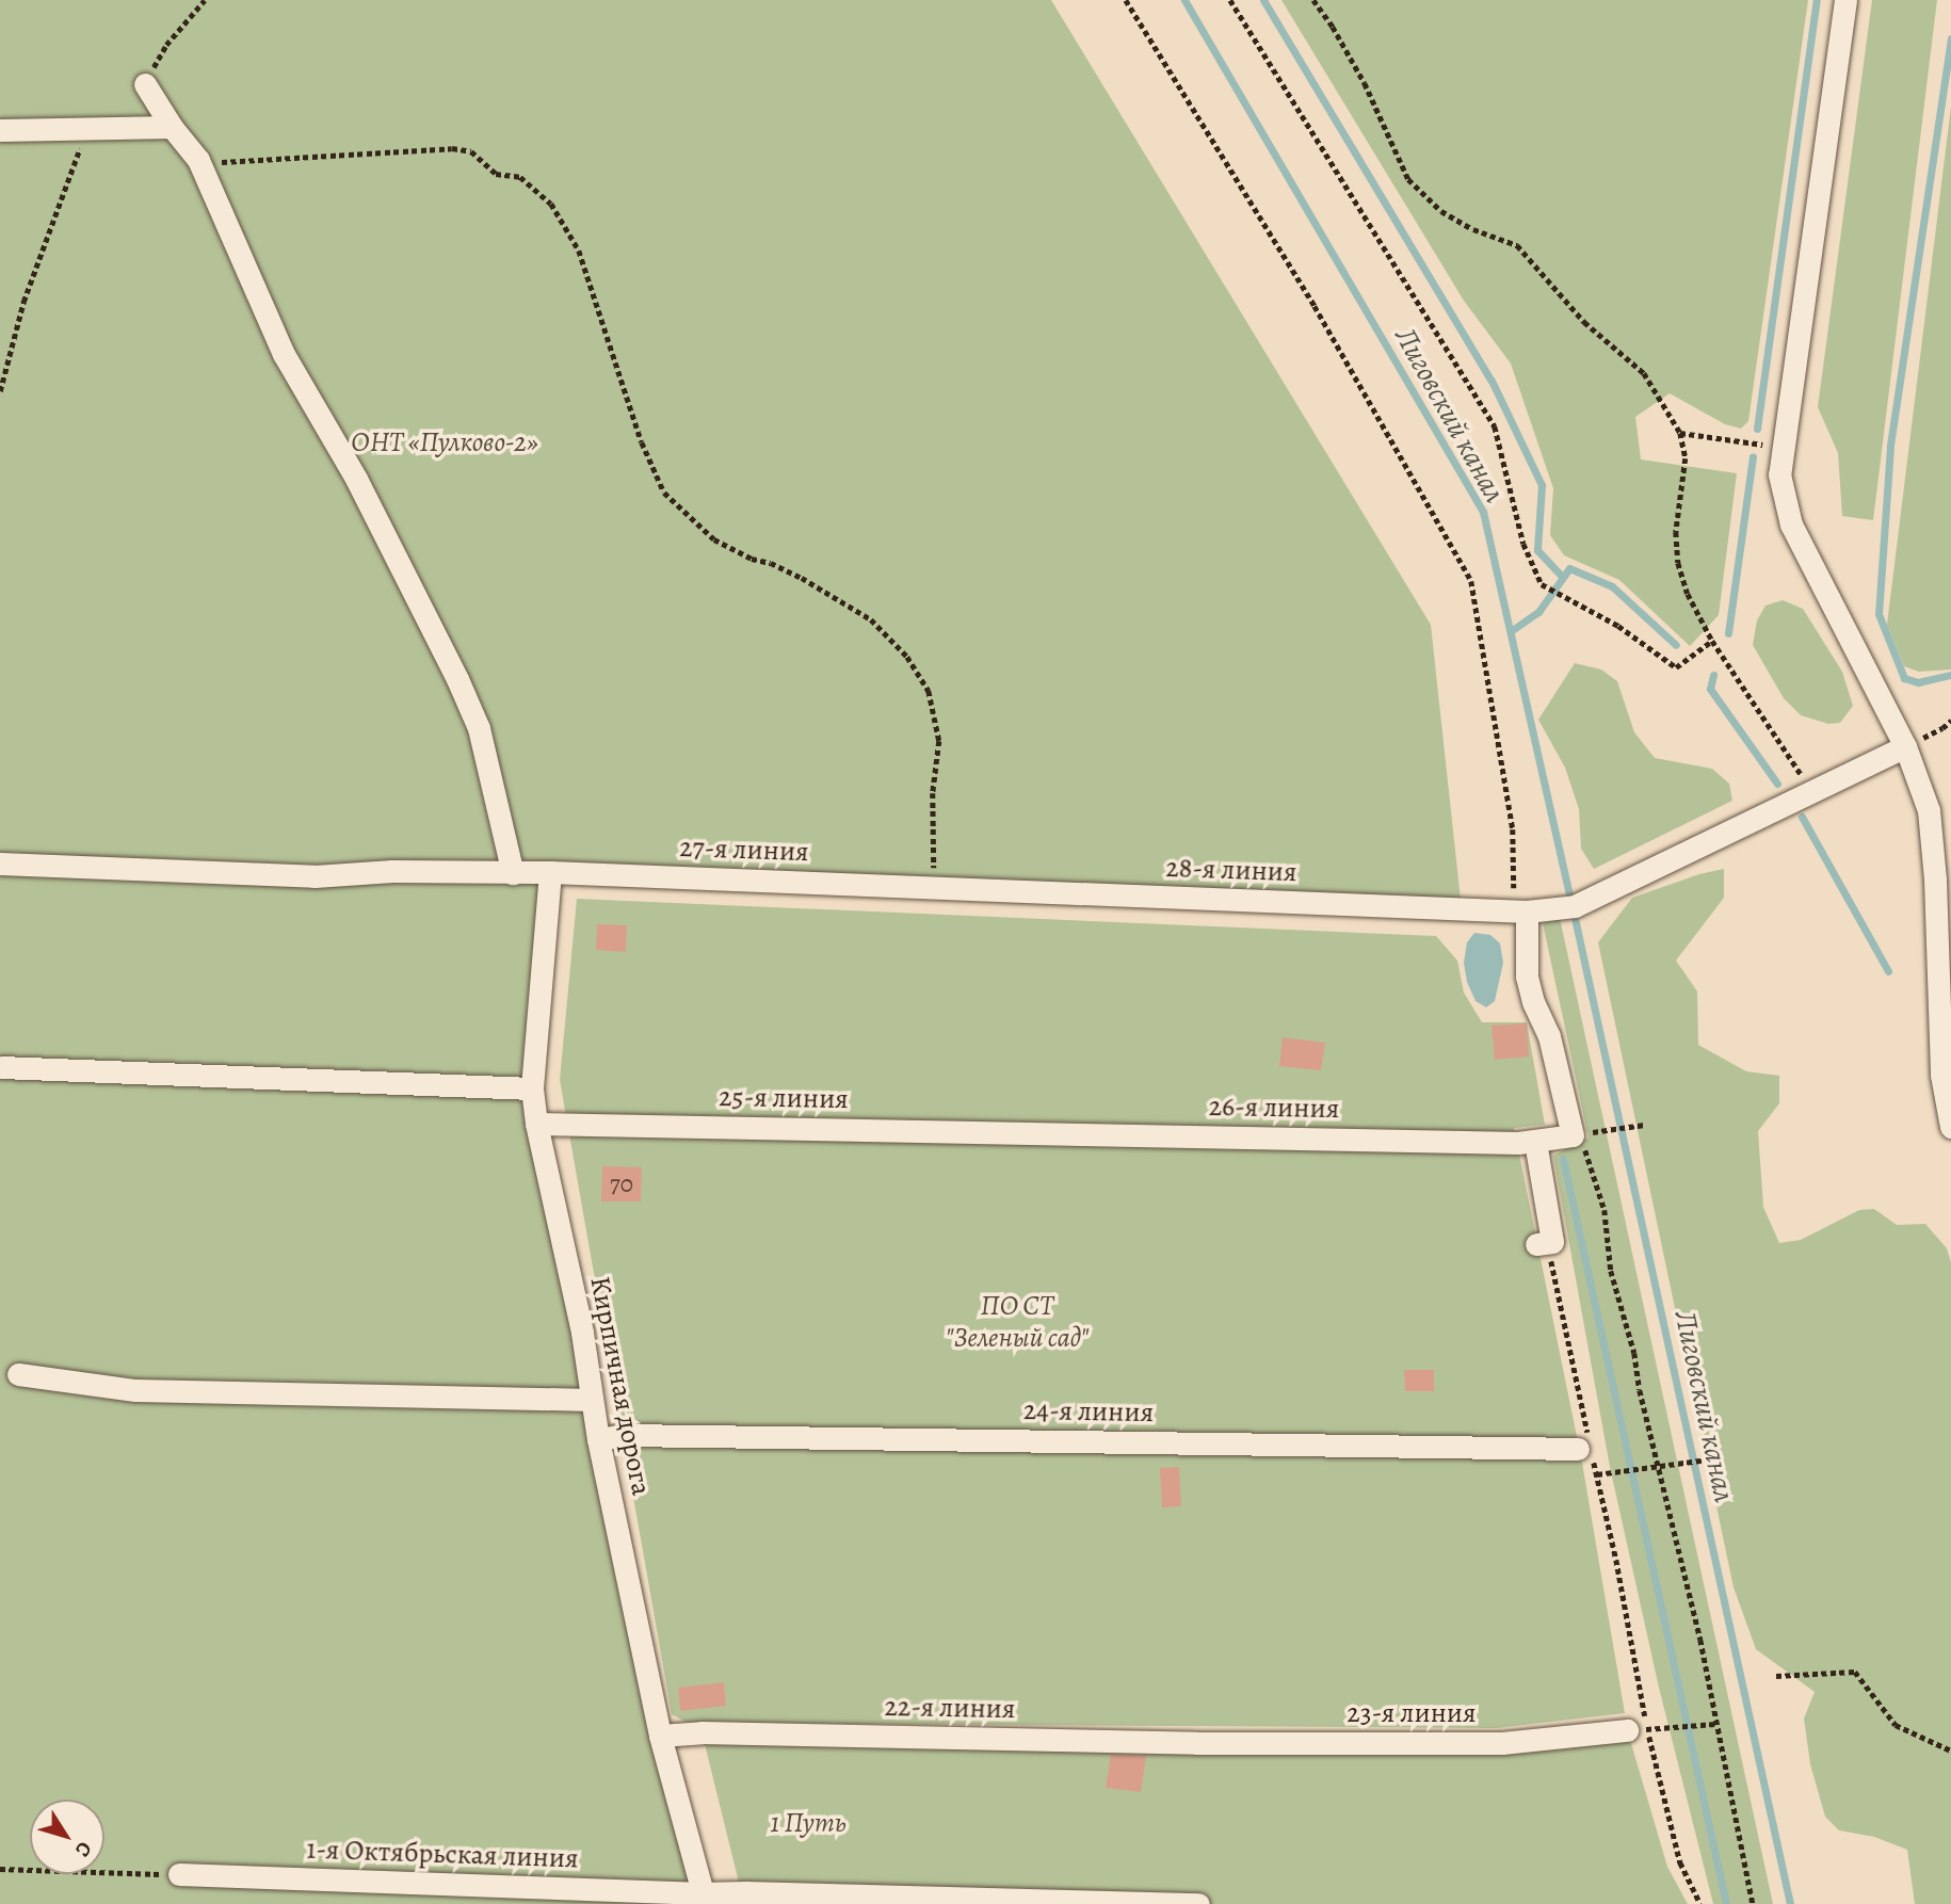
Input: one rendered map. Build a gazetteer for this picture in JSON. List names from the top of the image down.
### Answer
{
  "streets": {
    "street": [
      "27-я линия",
      "28-я линия",
      "25-я линия",
      "26-я линия",
      "Кирпичная дорога",
      "24-я линия",
      "22-я линия",
      "23-я линия",
      "1-я Октябрьская линия"
    ]
  },
  "crossings": [
    ["27-я линия", "28-я линия"],
    ["27-я линия", "Кирпичная дорога"],
    ["25-я линия", "26-я линия"],
    ["25-я линия", "Кирпичная дорога"],
    ["Кирпичная дорога", "24-я линия"],
    ["Кирпичная дорога", "22-я линия"],
    ["Кирпичная дорога", "1-я Октябрьская линия"],
    ["22-я линия", "23-я линия"]
  ],
  "water": ["Лиговский канал"],
  "parks": ["ОНТ «Пулково-2»", "ПО СТ \"Зеленый сад\"", "1 Путь"],
  "house_numbers": ["70"],
  "north": "bottom right"
}
